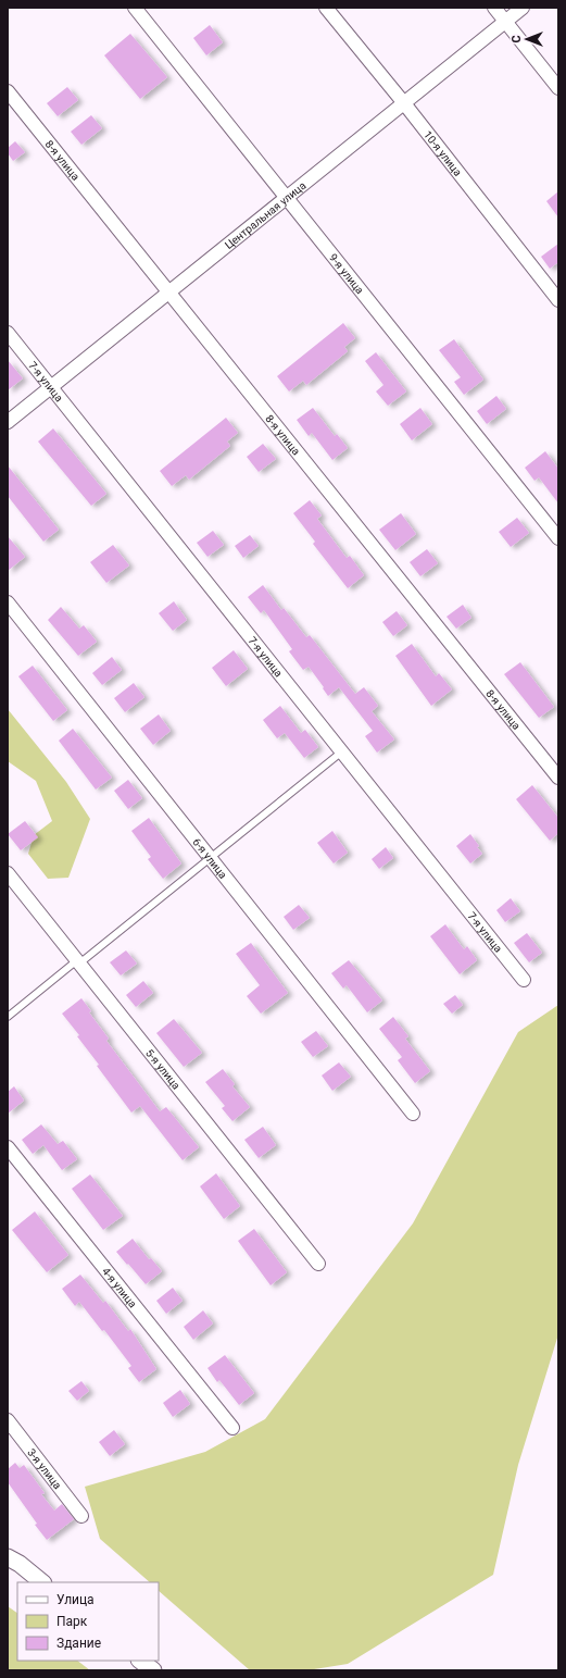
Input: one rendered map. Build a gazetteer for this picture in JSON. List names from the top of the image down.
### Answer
{
  "streets": {
    "street": [
      "10-я улица",
      "8-я улица",
      "Центральная улица",
      "9-я улица",
      "7-я улица",
      "6-я улица",
      "5-я улица",
      "4-я улица",
      "3-я улица"
    ]
  },
  "crossings": [
    ["10-я улица", "Центральная улица"],
    ["8-я улица", "Центральная улица"],
    ["Центральная улица", "9-я улица"],
    ["Центральная улица", "7-я улица"]
  ],
  "legend": ["Улица", "Парк", "Здание"],
  "north": "left"
}
